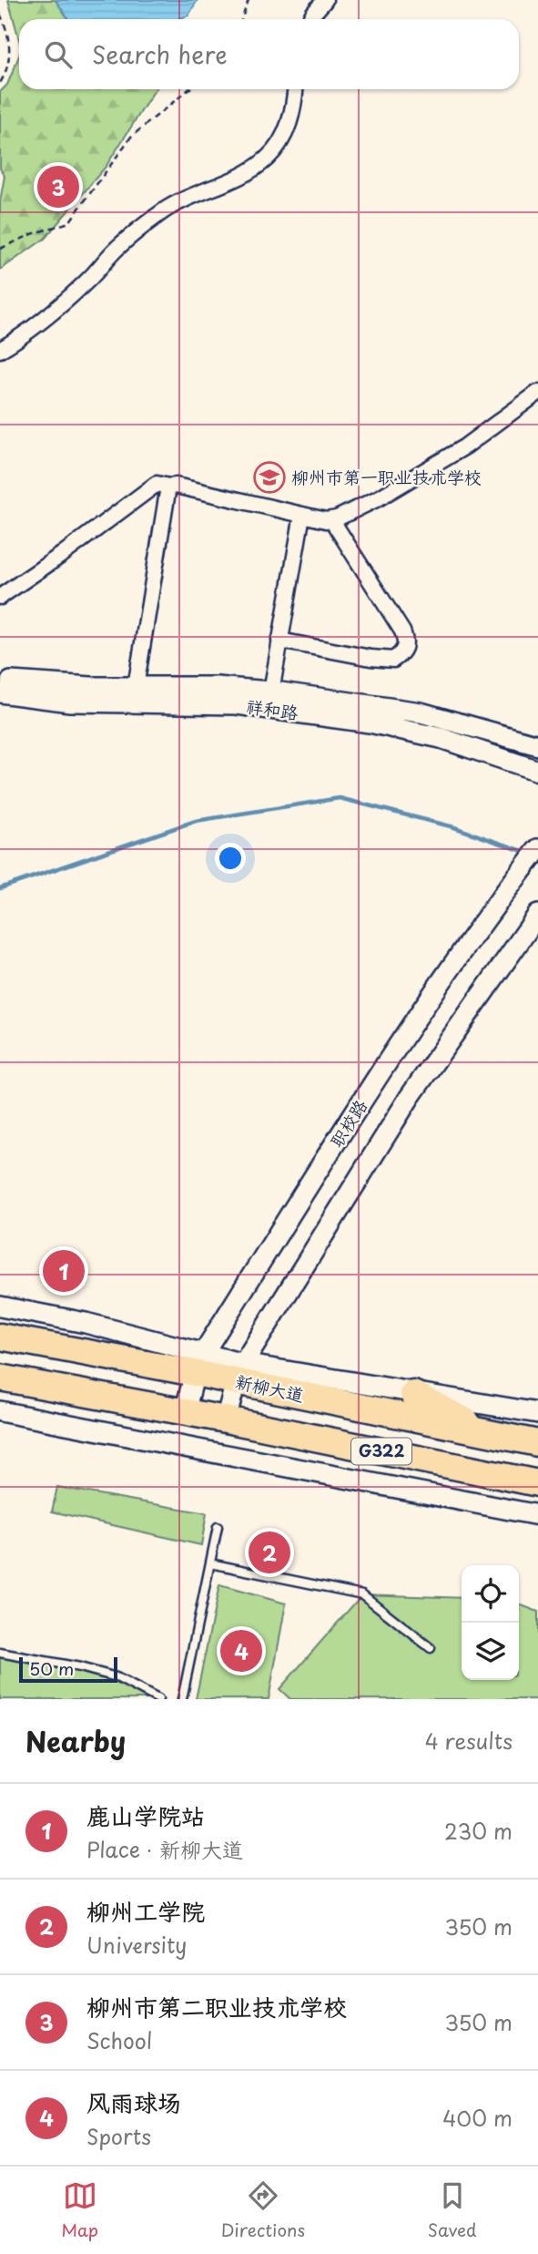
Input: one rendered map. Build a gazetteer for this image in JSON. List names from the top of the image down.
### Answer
{
  "streets": {
    "highway": ["新柳大道", "G322"],
    "main road": ["祥和路", "职校路"]
  },
  "crossings": [
    ["职校路", "新柳大道"],
    ["职校路", "G322"]
  ],
  "places": {
    "school or university": ["柳州市第一职业技术学校"]
  },
  "scale_bar": "50 m",
  "page": {
    "search": "Search here",
    "pins": [
      "3",
      "1",
      "2",
      "4"
    ],
    "scale": "50 m",
    "heading": ["Nearby", "4 results"],
    "list": [
      {
        "mark": "1",
        "name": "鹿山学院站",
        "note": "Place · 新柳大道",
        "value": "230 m"
      },
      {
        "mark": "2",
        "name": "柳州工学院",
        "note": "University",
        "value": "350 m"
      },
      {
        "mark": "3",
        "name": "柳州市第二职业技术学校",
        "note": "School",
        "value": "350 m"
      },
      {
        "mark": "4",
        "name": "风雨球场",
        "note": "Sports",
        "value": "400 m"
      }
    ],
    "nav": ["Map", "Directions", "Saved"]
  }
}
